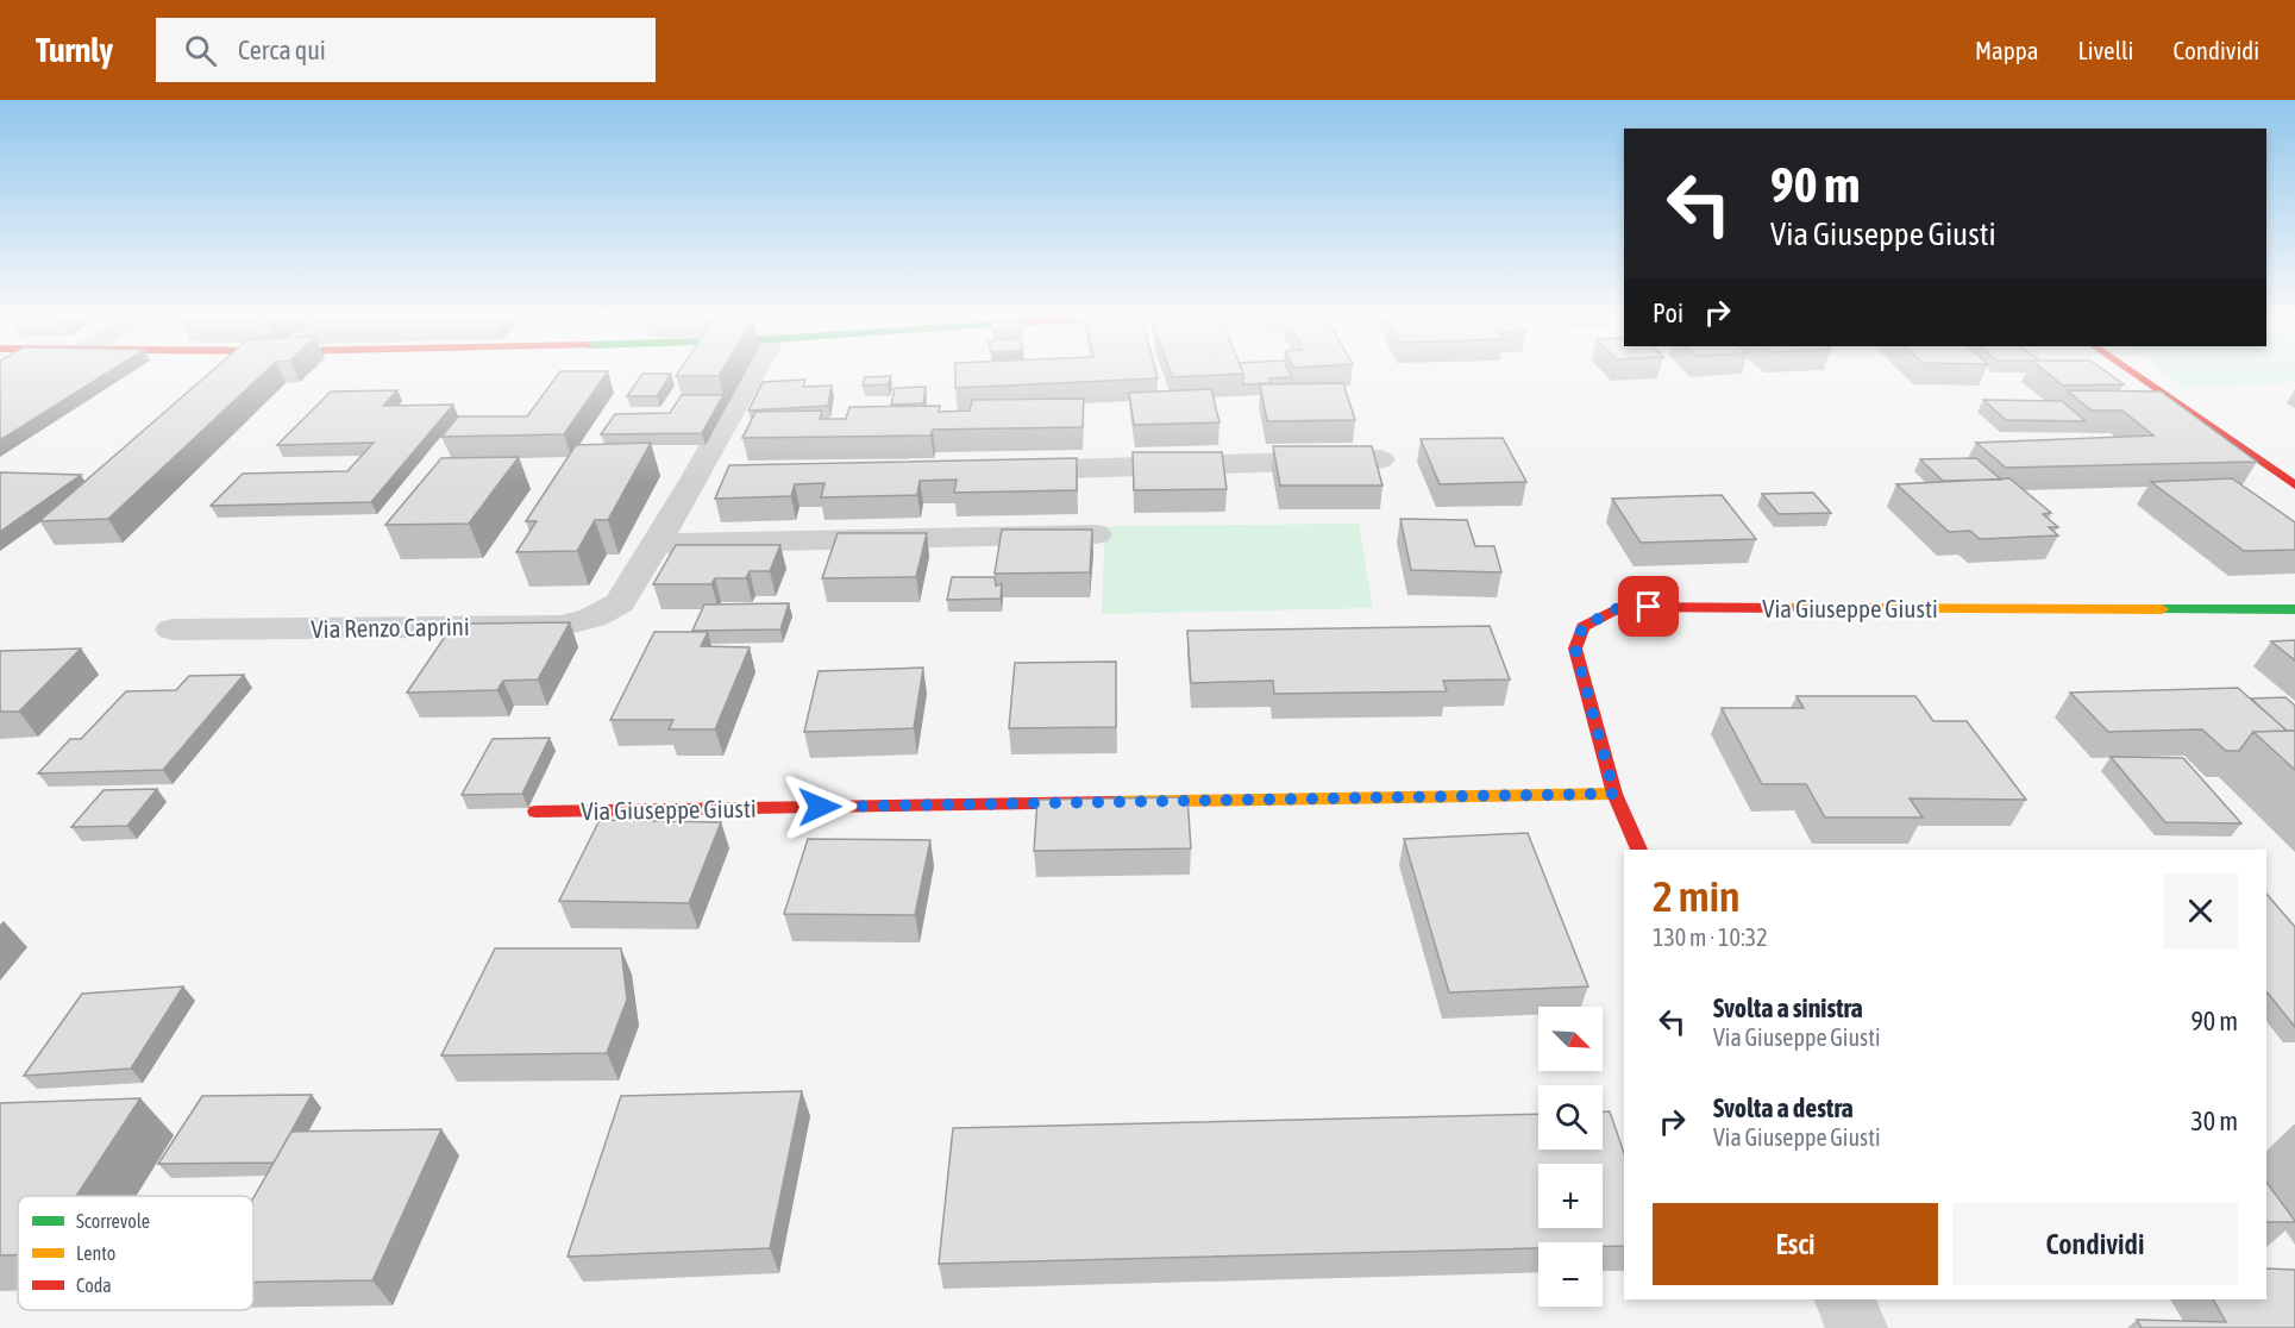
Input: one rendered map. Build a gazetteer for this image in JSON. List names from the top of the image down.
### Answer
{
  "streets": {
    "street": ["Via Giuseppe Giusti", "Via Renzo Caprini"]
  },
  "legend": ["Scorrevole", "Lento", "Coda"],
  "north": "bottom right",
  "page": {
    "header": "Turnly",
    "search": "Cerca qui",
    "nav": ["Mappa", "Livelli", "Condividi"],
    "turn": ["90 m", "Via Giuseppe Giusti"],
    "then": "Poi",
    "heading": ["2 min", "130 m · 10:32"],
    "list": [
      {
        "name": "Svolta a sinistra",
        "note": "Via Giuseppe Giusti",
        "value": "90 m"
      },
      {
        "name": "Svolta a destra",
        "note": "Via Giuseppe Giusti",
        "value": "30 m"
      }
    ],
    "map_buttons": ["+", "−"],
    "buttons": ["Esci", "Condividi"]
  }
}
